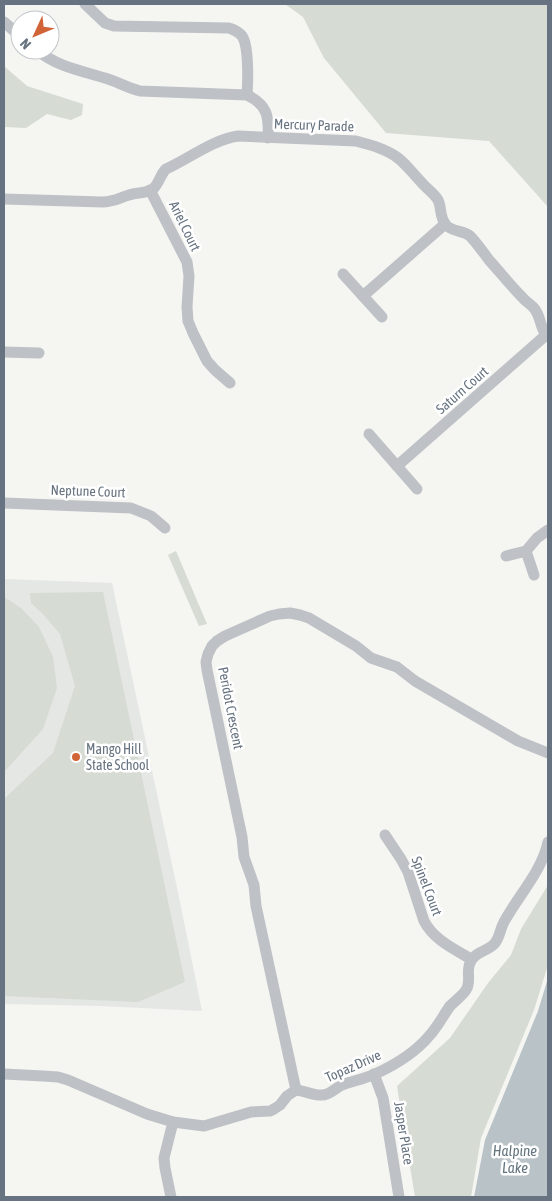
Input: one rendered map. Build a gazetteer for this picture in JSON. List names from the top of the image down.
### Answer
{
  "streets": {
    "street": [
      "Mercury Parade",
      "Ariel Court",
      "Saturn Court",
      "Neptune Court",
      "Peridot Crescent",
      "Spinel Court",
      "Topaz Drive",
      "Jasper Place"
    ]
  },
  "crossings": [
    ["Mercury Parade", "Ariel Court"],
    ["Peridot Crescent", "Topaz Drive"],
    ["Spinel Court", "Topaz Drive"],
    ["Topaz Drive", "Jasper Place"]
  ],
  "water": ["Halpine Lake"],
  "places": ["Mango Hill State School"],
  "north": "bottom left"
}
